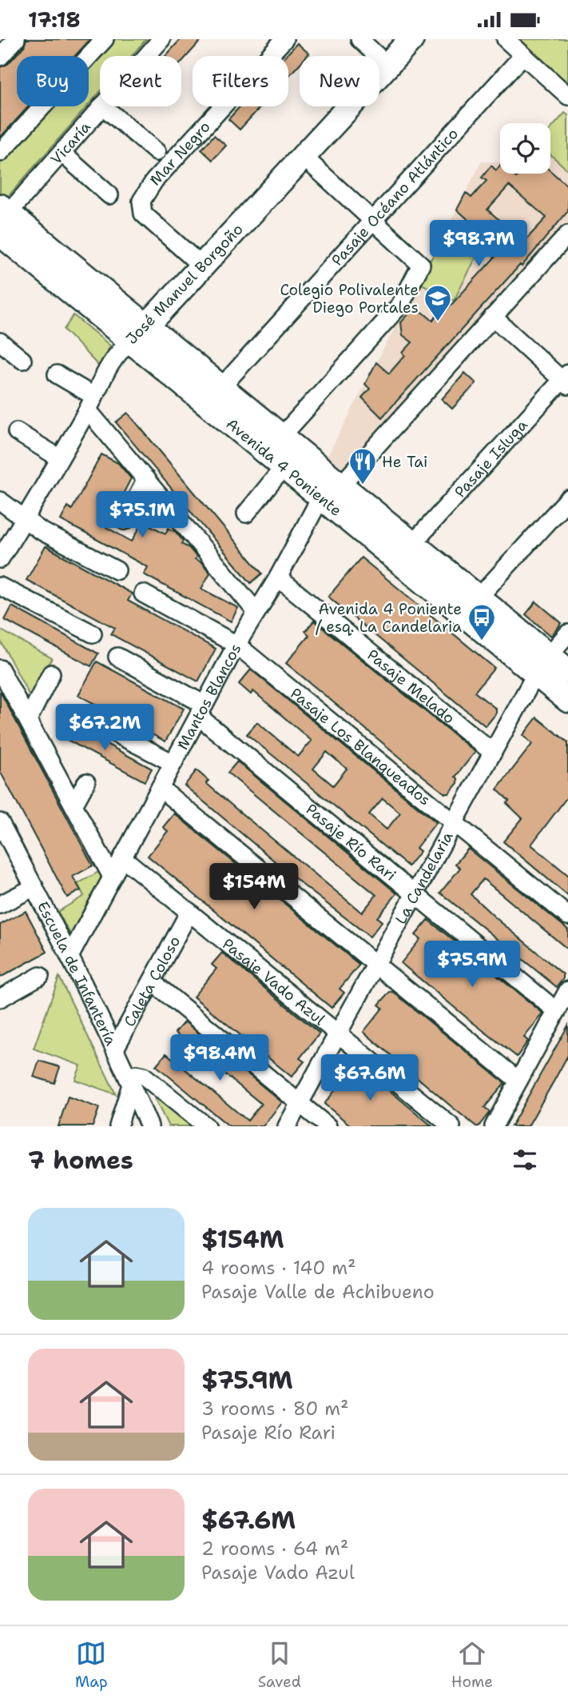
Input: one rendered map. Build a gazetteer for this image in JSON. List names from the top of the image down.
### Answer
{
  "streets": {
    "street": [
      "Vicaría",
      "Mar Negro",
      "Pasaje Océano Atlántico",
      "José Manuel Borgoño",
      "Pasaje Isluga",
      "Avenida 4 Poniente",
      "Pasaje Melado",
      "Mantos Blancos",
      "Pasaje Los Blanqueados",
      "Pasaje Río Rari",
      "La Candelaria",
      "Escuela de Infantería",
      "Caleta Coloso",
      "Pasaje Vado Azul"
    ]
  },
  "crossings": [
    ["Vicaría", "Avenida 4 Poniente"],
    ["Mar Negro", "José Manuel Borgoño"],
    ["Pasaje Océano Atlántico", "Avenida 4 Poniente"],
    ["José Manuel Borgoño", "Avenida 4 Poniente"],
    ["Pasaje Isluga", "Avenida 4 Poniente"],
    ["Avenida 4 Poniente", "Mantos Blancos"],
    ["Avenida 4 Poniente", "La Candelaria"],
    ["Pasaje Melado", "Mantos Blancos"],
    ["Pasaje Melado", "La Candelaria"],
    ["Mantos Blancos", "Pasaje Los Blanqueados"],
    ["Mantos Blancos", "Pasaje Río Rari"],
    ["Mantos Blancos", "Escuela de Infantería"],
    ["Mantos Blancos", "Pasaje Vado Azul"],
    ["Pasaje Los Blanqueados", "La Candelaria"],
    ["Pasaje Río Rari", "La Candelaria"],
    ["La Candelaria", "Pasaje Vado Azul"],
    ["Escuela de Infantería", "Caleta Coloso"],
    ["Caleta Coloso", "Pasaje Vado Azul"]
  ],
  "places": {
    "school or university": ["Colegio Polivalente Diego Portales"],
    "restaurant": ["He Tai"],
    "bus stop": ["Avenida 4 Poniente / esq. La Candelaria"]
  },
  "page": {
    "status": "17:18",
    "chip": [
      "Buy",
      "Rent",
      "Filters",
      "New"
    ],
    "price": [
      "$98.7M",
      "$75.1M",
      "$67.2M",
      "$154M",
      "$75.9M",
      "$98.4M",
      "$67.6M"
    ],
    "heading": "7 homes",
    "list": [
      {
        "name": "$154M",
        "note": "4 rooms · 140 m² · Pasaje Valle de Achibueno"
      },
      {
        "name": "$75.9M",
        "note": "3 rooms · 80 m² · Pasaje Río Rari"
      },
      {
        "name": "$67.6M",
        "note": "2 rooms · 64 m² · Pasaje Vado Azul"
      }
    ],
    "tabs": ["Map", "Saved", "Home"]
  }
}
